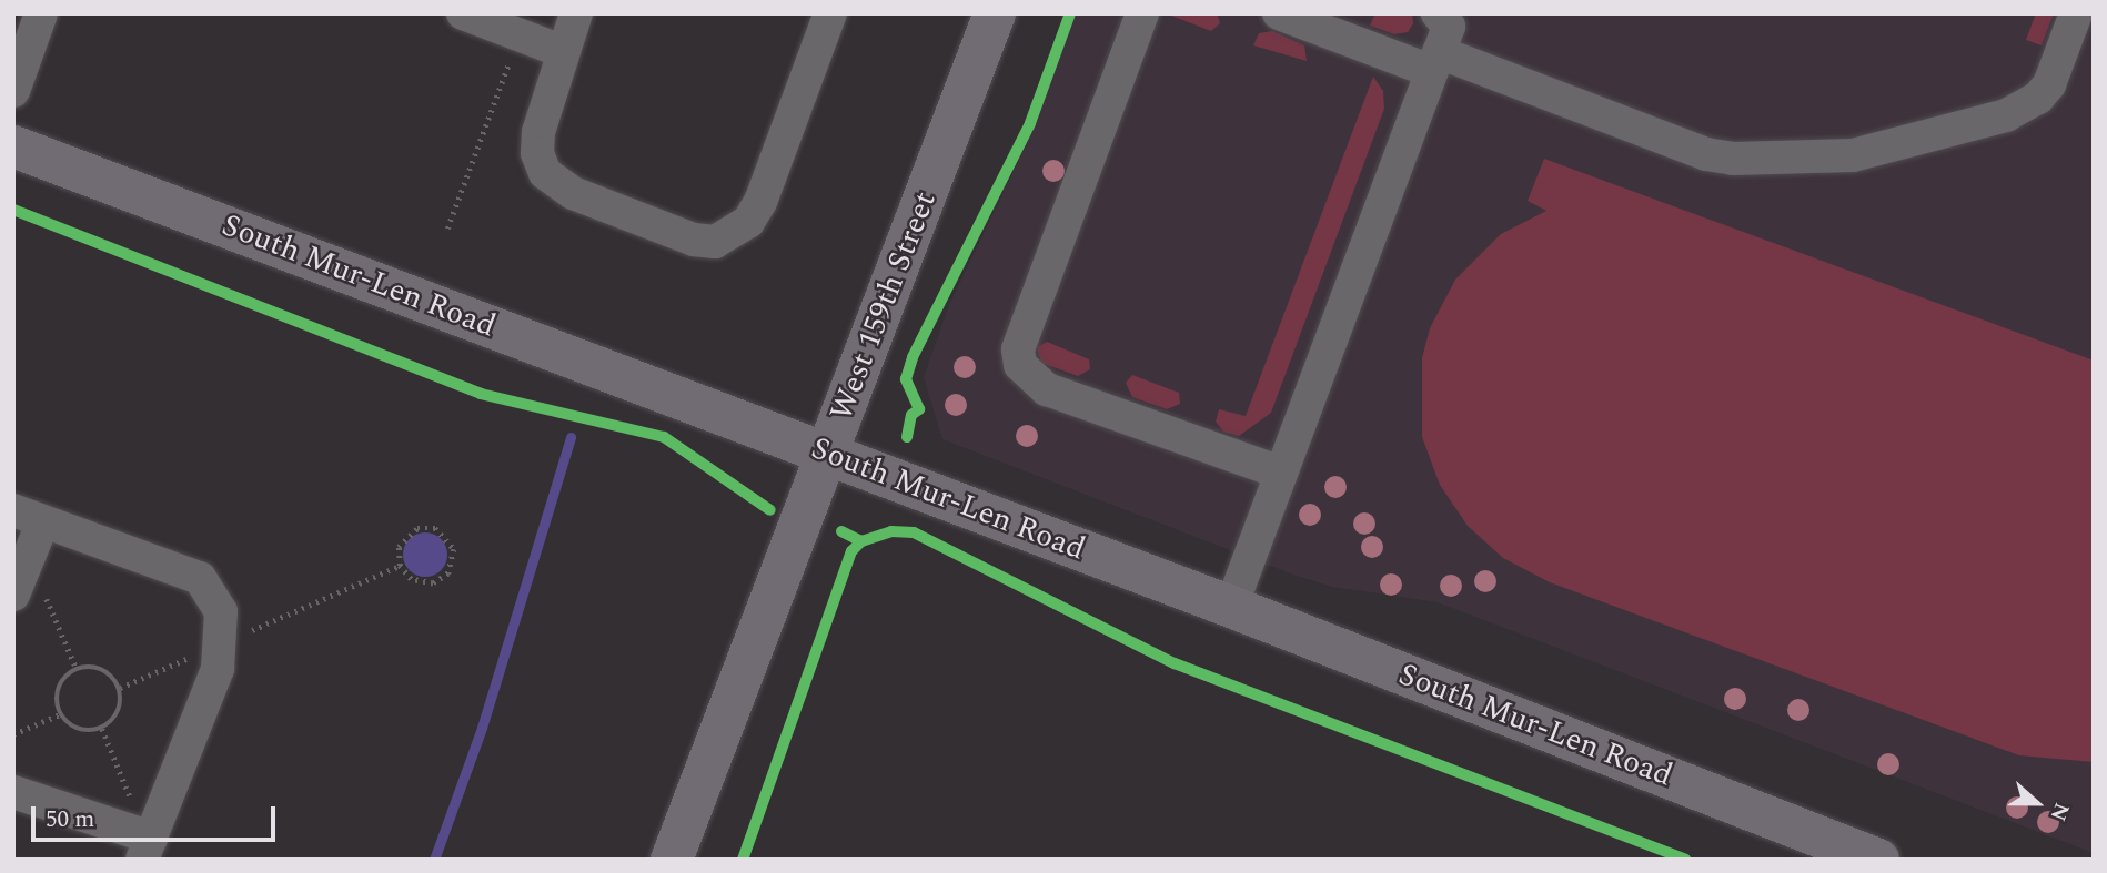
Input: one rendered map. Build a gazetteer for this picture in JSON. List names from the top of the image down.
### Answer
{
  "streets": {
    "main road": ["South Mur-Len Road", "West 159th Street"]
  },
  "crossings": [
    ["South Mur-Len Road", "West 159th Street"]
  ],
  "scale_bar": "50 m",
  "north": "right"
}
